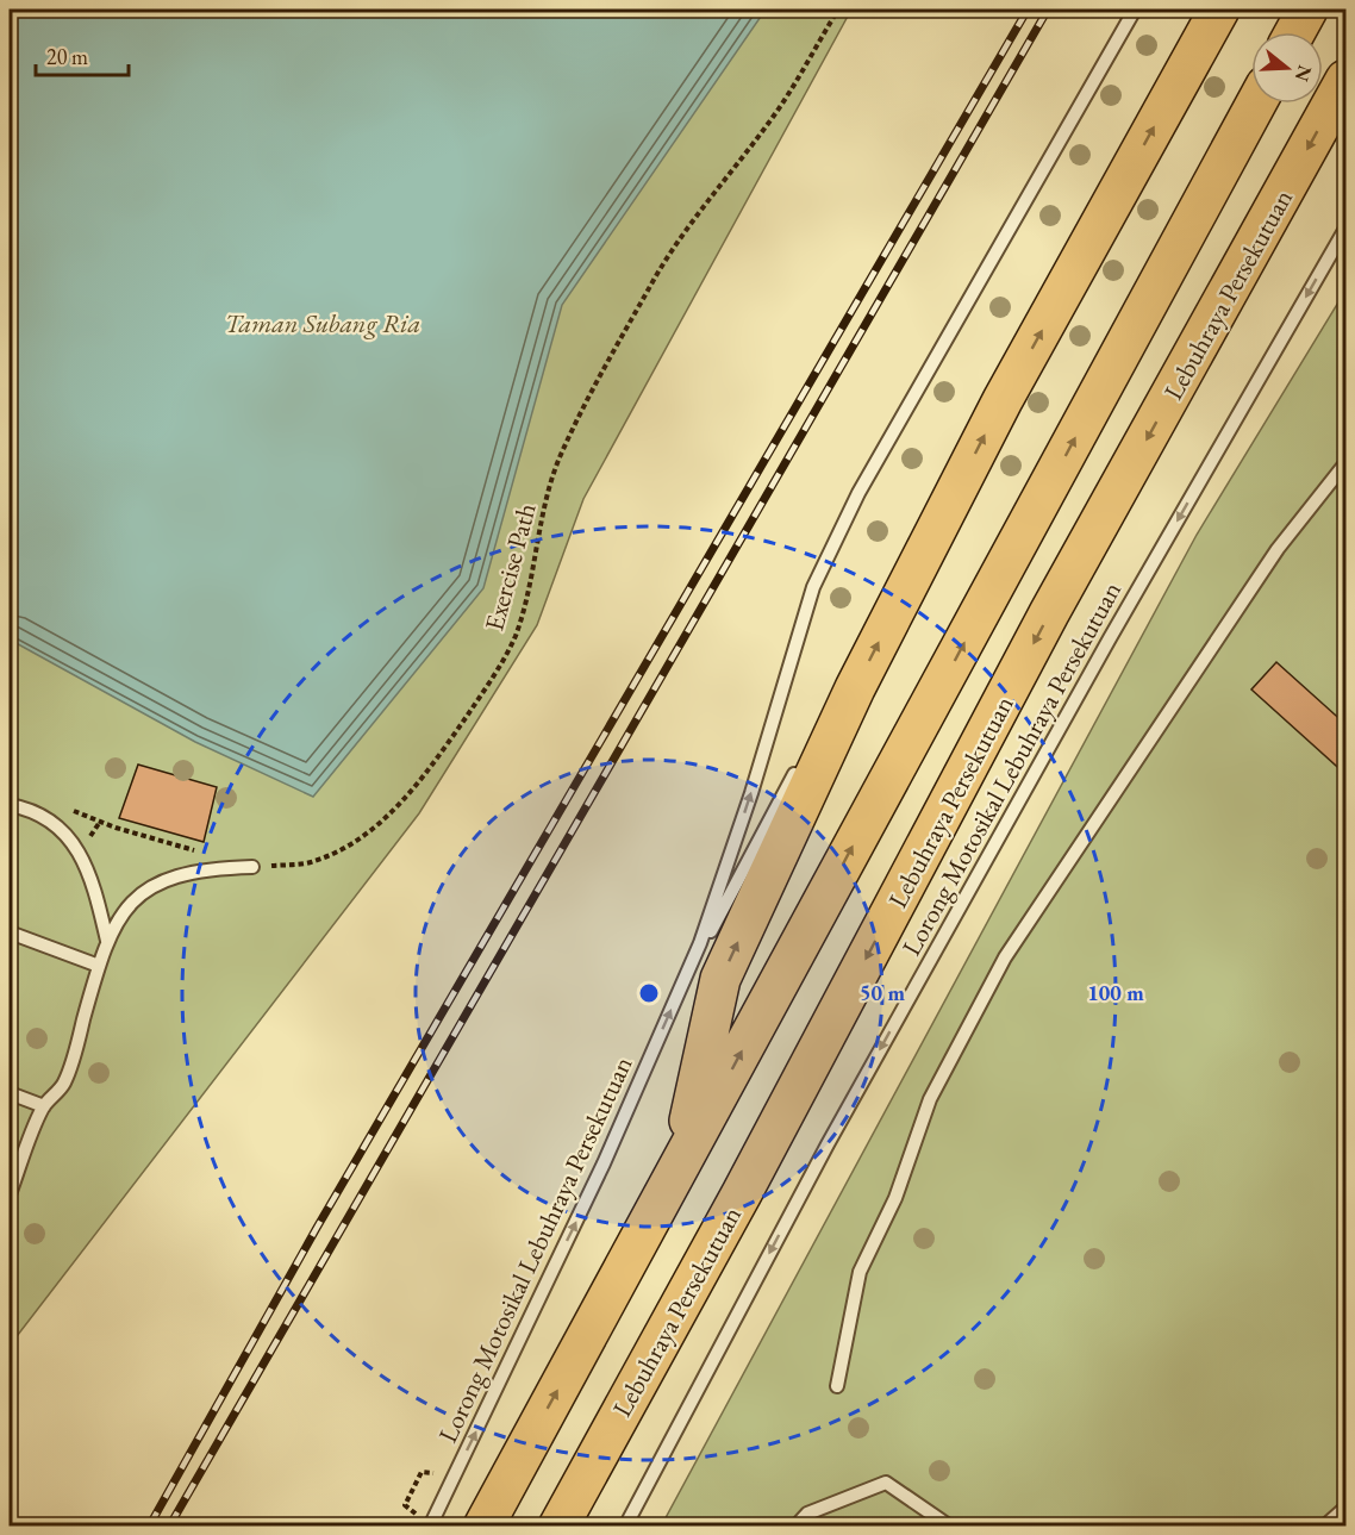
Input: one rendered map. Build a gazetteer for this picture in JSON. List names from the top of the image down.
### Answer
{
  "streets": {
    "highway": ["Lebuhraya Persekutuan"],
    "lane": ["Lorong Motosikal Lebuhraya Persekutuan"],
    "path": ["Exercise Path"]
  },
  "parks": ["Taman Subang Ria"],
  "scale_bar": "20 m",
  "north": "right",
  "rings": ["50 m", "100 m"]
}
